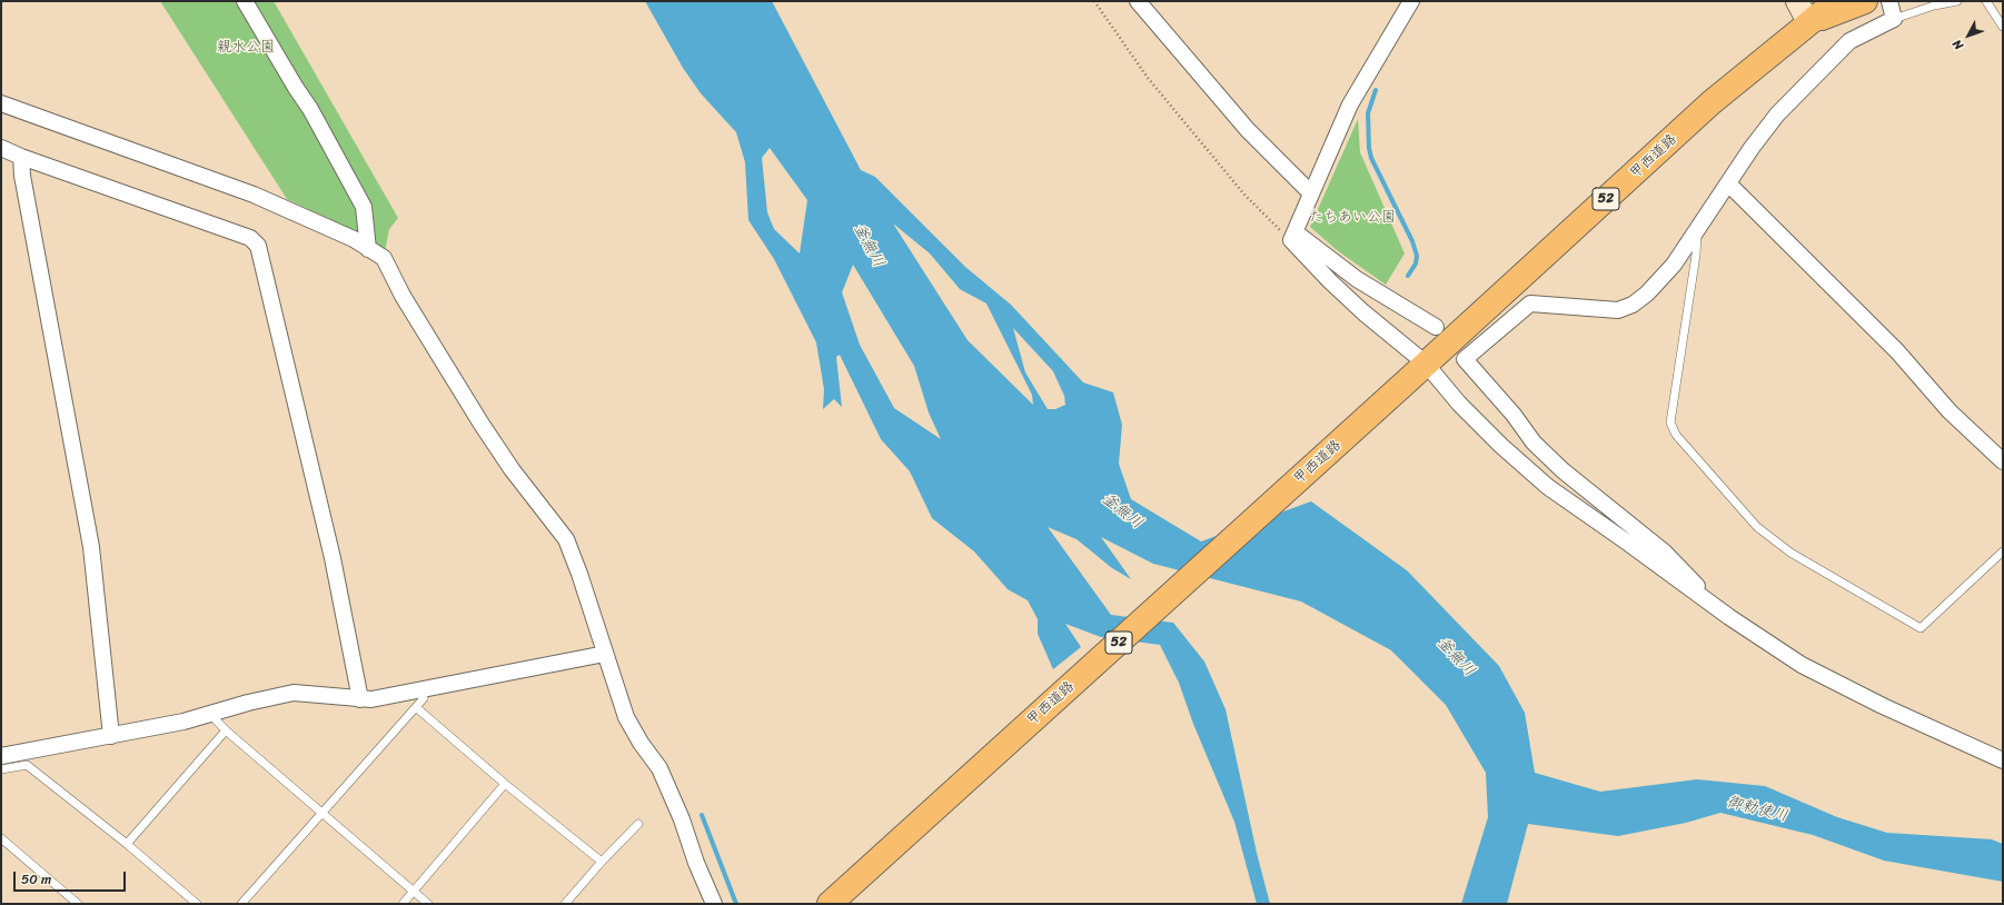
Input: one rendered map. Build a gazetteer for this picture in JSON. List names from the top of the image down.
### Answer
{
  "streets": {
    "highway": ["甲西道路", "52"]
  },
  "water": ["釜無川", "御勅使川"],
  "parks": ["親水公園", "たちあい公園"],
  "scale_bar": "50 m",
  "north": "bottom left"
}
